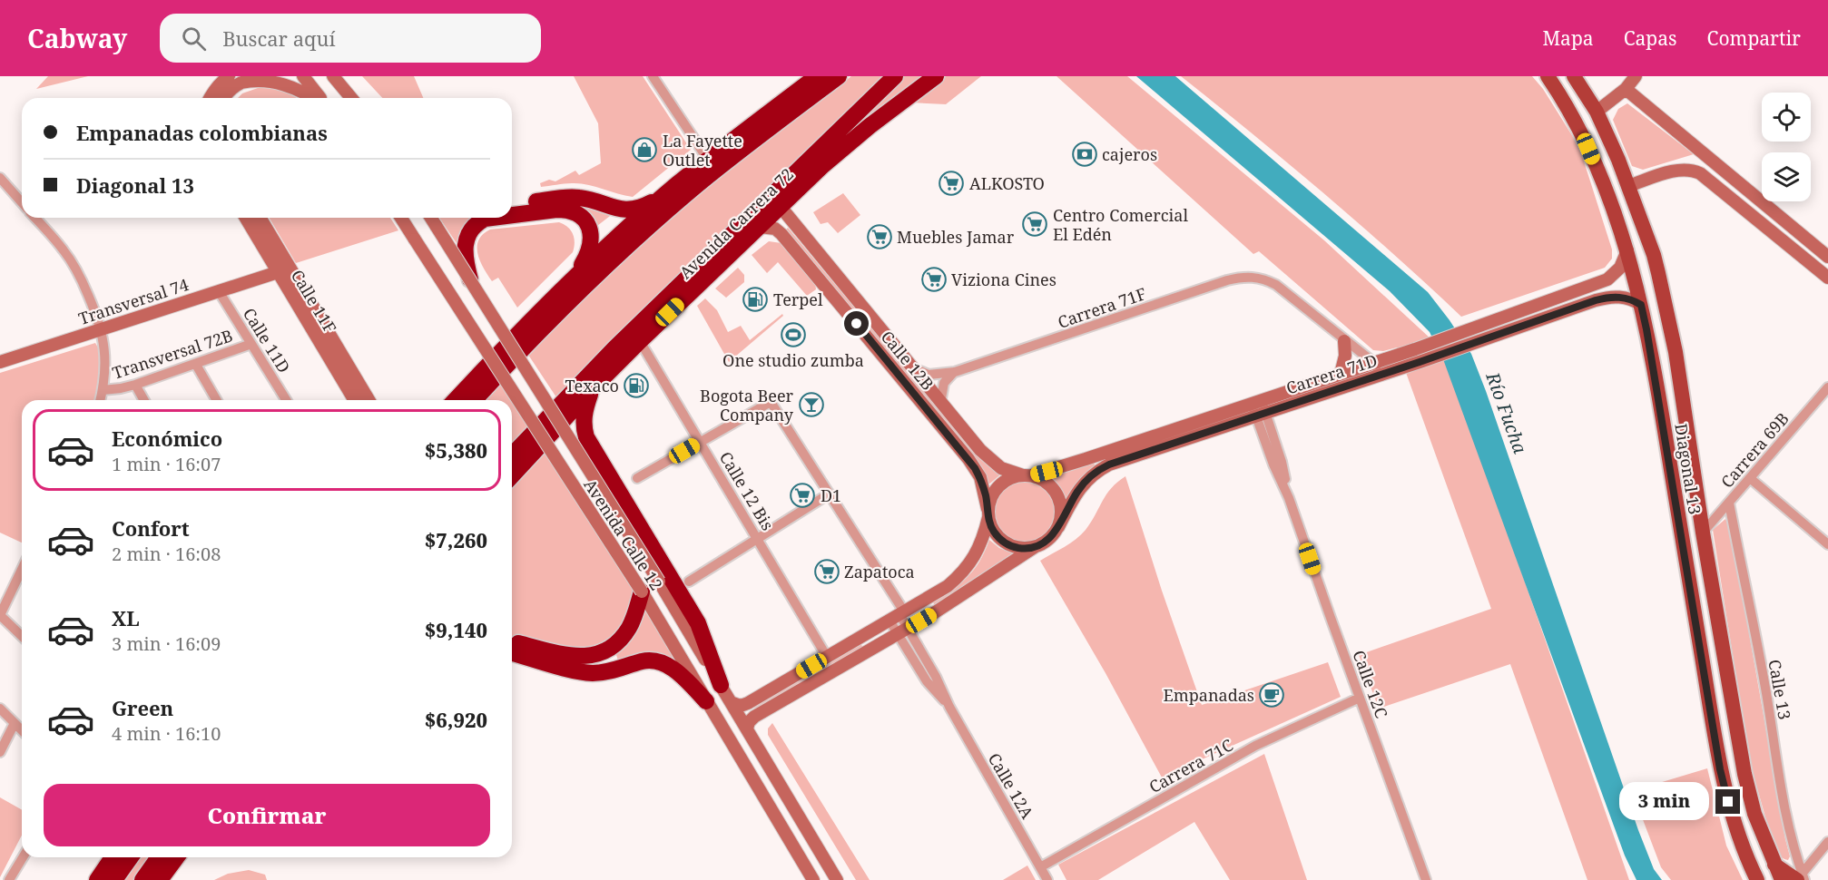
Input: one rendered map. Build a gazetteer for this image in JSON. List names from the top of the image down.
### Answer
{
  "streets": {
    "highway": ["Avenida Carrera 72"],
    "main road": ["Diagonal 13"],
    "street": [
      "Transversal 74",
      "Calle 11F",
      "Carrera 71F",
      "Calle 11D",
      "Transversal 72B",
      "Calle 12B",
      "Carrera 71D",
      "Carrera 69B",
      "Calle 12 Bis",
      "Avenida Calle 12",
      "Calle 12C",
      "Calle 13",
      "Carrera 71C",
      "Calle 12A"
    ]
  },
  "crossings": [
    ["Avenida Carrera 72", "Calle 12B"],
    ["Avenida Carrera 72", "Calle 12 Bis"],
    ["Transversal 74", "Calle 11F"],
    ["Transversal 74", "Calle 11D"],
    ["Carrera 71F", "Calle 12B"],
    ["Calle 11D", "Transversal 72B"],
    ["Calle 12B", "Carrera 71D"],
    ["Carrera 71D", "Diagonal 13"],
    ["Carrera 71D", "Calle 12C"],
    ["Carrera 69B", "Diagonal 13"],
    ["Carrera 69B", "Calle 13"],
    ["Calle 12 Bis", "Calle 12A"],
    ["Calle 12C", "Carrera 71C"],
    ["Carrera 71C", "Calle 12A"]
  ],
  "water": ["Río Fucha"],
  "places": {
    "shop": ["La Fayette Outlet"],
    "bank": ["cajeros"],
    "supermarket": [
      "ALKOSTO",
      "Centro Comercial El Edén",
      "Muebles Jamar",
      "Viziona Cines",
      "D1",
      "Zapatoca"
    ],
    "fuel station": ["Terpel", "Texaco"],
    "sports": ["One studio zumba"],
    "bar": ["Bogota Beer Company"],
    "cafe": ["Empanadas"]
  },
  "page": {
    "header": "Cabway",
    "search": "Buscar aquí",
    "nav": ["Mapa", "Capas", "Compartir"],
    "banner": ["Empanadas colombianas", "Diagonal 13"],
    "list": [
      {
        "name": "Económico",
        "note": "1 min · 16:07",
        "value": "$5,380"
      },
      {
        "name": "Confort",
        "note": "2 min · 16:08",
        "value": "$7,260"
      },
      {
        "name": "XL",
        "note": "3 min · 16:09",
        "value": "$9,140"
      },
      {
        "name": "Green",
        "note": "4 min · 16:10",
        "value": "$6,920"
      }
    ],
    "buttons": "Confirmar",
    "bubble": "3 min"
  }
}
